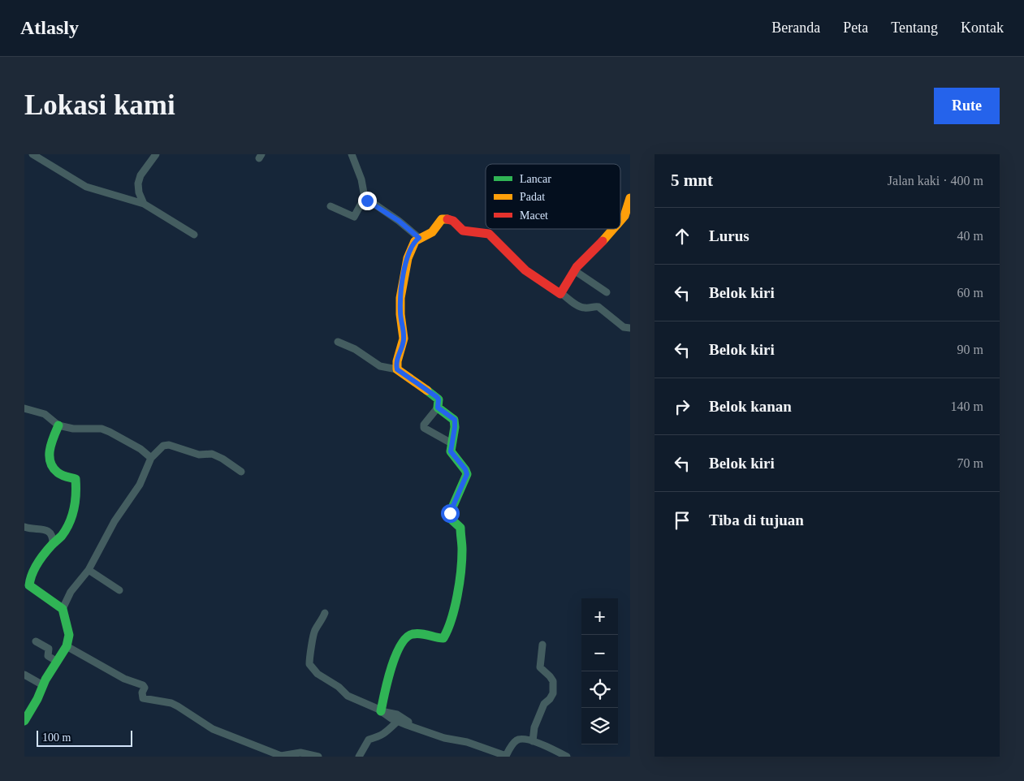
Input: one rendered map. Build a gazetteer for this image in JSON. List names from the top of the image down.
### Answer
{
  "legend": ["Lancar", "Padat", "Macet"],
  "scale_bar": "100 m",
  "page": {
    "header": "Atlasly",
    "nav": [
      "Beranda",
      "Peta",
      "Tentang",
      "Kontak"
    ],
    "buttons": "Rute",
    "title": "Lokasi kami",
    "heading": ["5 mnt", "Jalan kaki · 400 m"],
    "list": [
      ["Lurus", "40 m"],
      ["Belok kiri", "60 m"],
      ["Belok kiri", "90 m"],
      ["Belok kanan", "140 m"],
      ["Belok kiri", "70 m"],
      "Tiba di tujuan"
    ],
    "map_buttons": ["+", "−"],
    "scale": "100 m"
  }
}
